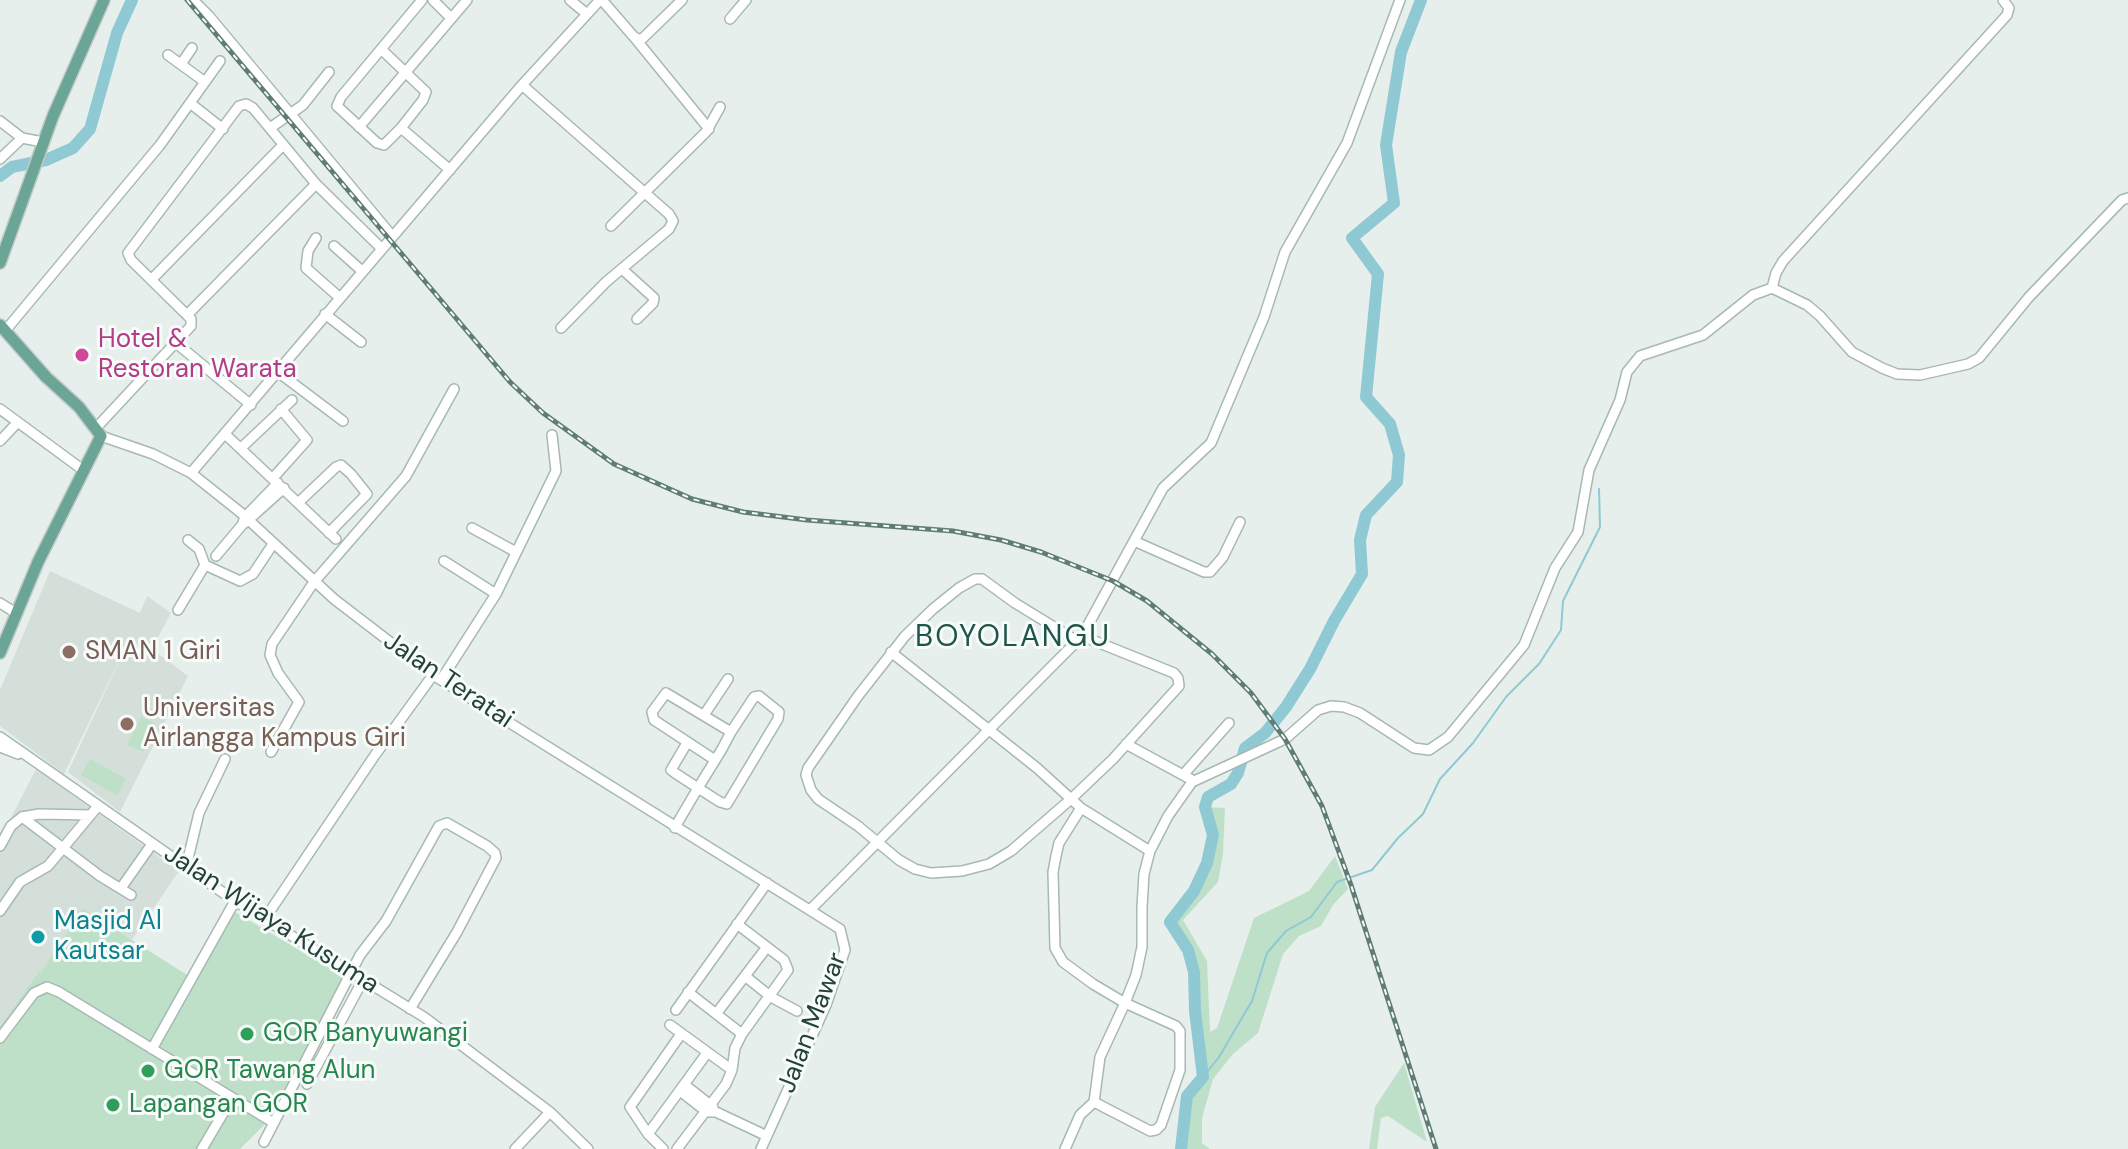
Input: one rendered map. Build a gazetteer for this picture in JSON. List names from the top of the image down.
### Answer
{
  "streets": {
    "street": ["Jalan Teratai", "Jalan Wijaya Kusuma", "Jalan Mawar"]
  },
  "crossings": [
    ["Jalan Teratai", "Jalan Mawar"]
  ],
  "districts": ["BOYOLANGU"],
  "places": [
    "Hotel & Restoran Warata",
    "SMAN 1 Giri",
    "Universitas Airlangga Kampus Giri",
    "Masjid Al Kautsar",
    "GOR Banyuwangi",
    "GOR Tawang Alun",
    "Lapangan GOR"
  ]
}
